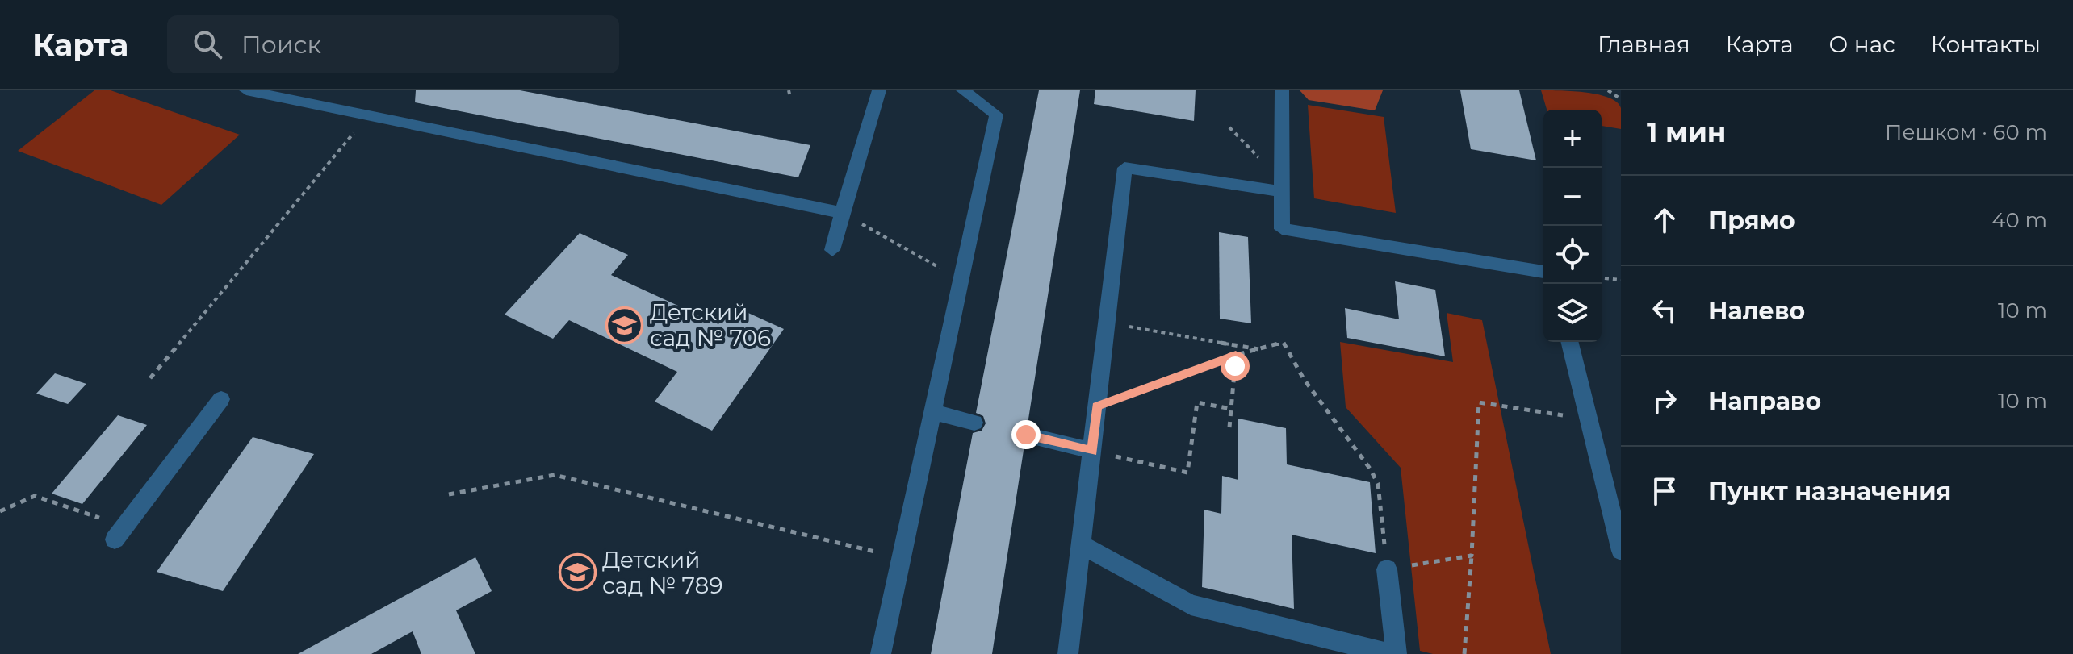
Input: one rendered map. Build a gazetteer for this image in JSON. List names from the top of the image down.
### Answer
{
  "places": {
    "school or university": ["Детский сад № 706", "Детский сад № 789"]
  },
  "page": {
    "header": "Карта",
    "search": "Поиск",
    "nav": [
      "Главная",
      "Карта",
      "О нас",
      "Контакты"
    ],
    "heading": ["1 мин", "Пешком · 60 m"],
    "map_buttons": ["+", "−"],
    "list": [
      ["Прямо", "40 m"],
      ["Налево", "10 m"],
      ["Направо", "10 m"],
      "Пункт назначения"
    ]
  }
}
